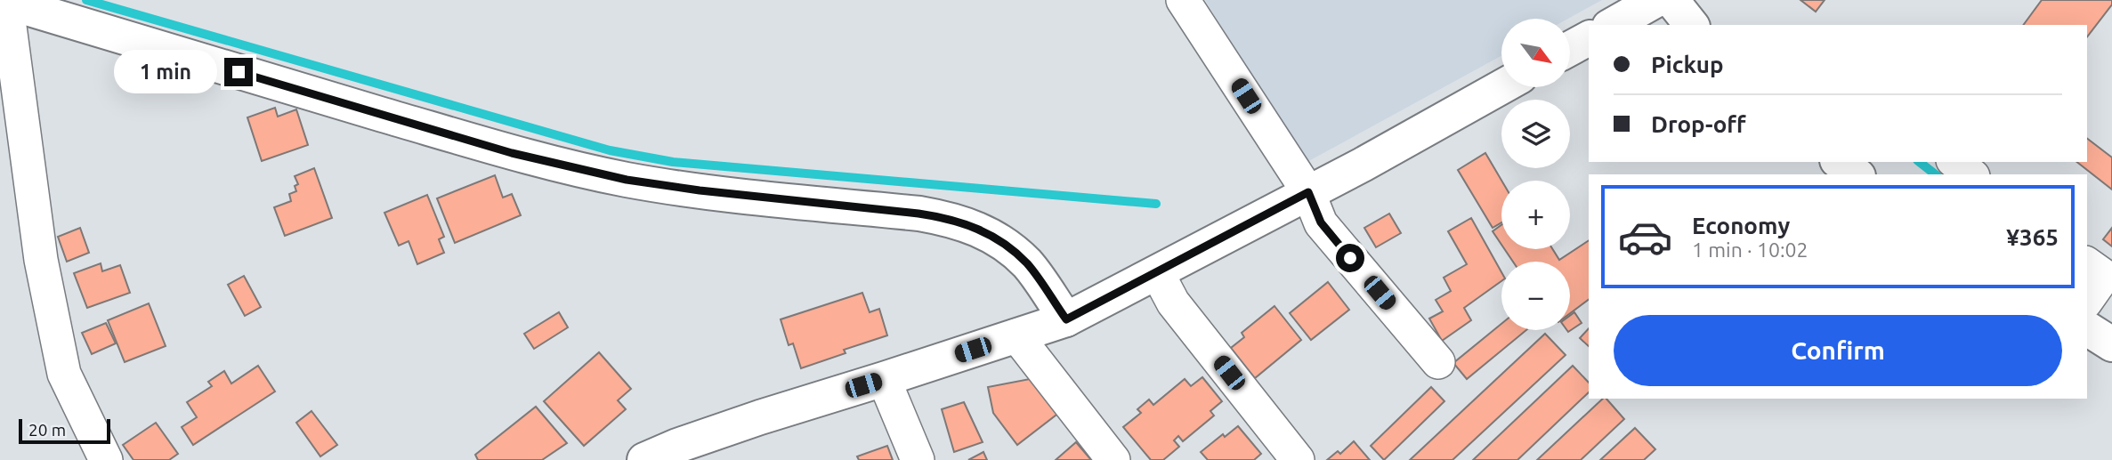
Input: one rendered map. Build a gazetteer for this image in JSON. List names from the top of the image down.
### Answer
{
  "scale_bar": "20 m",
  "north": "bottom right",
  "page": {
    "map_buttons": ["+", "−"],
    "banner": ["Pickup", "Drop-off"],
    "bubble": "1 min",
    "list": [
      {
        "name": "Economy",
        "note": "1 min · 10:02",
        "value": "¥365"
      }
    ],
    "buttons": "Confirm",
    "scale": "20 m"
  }
}
